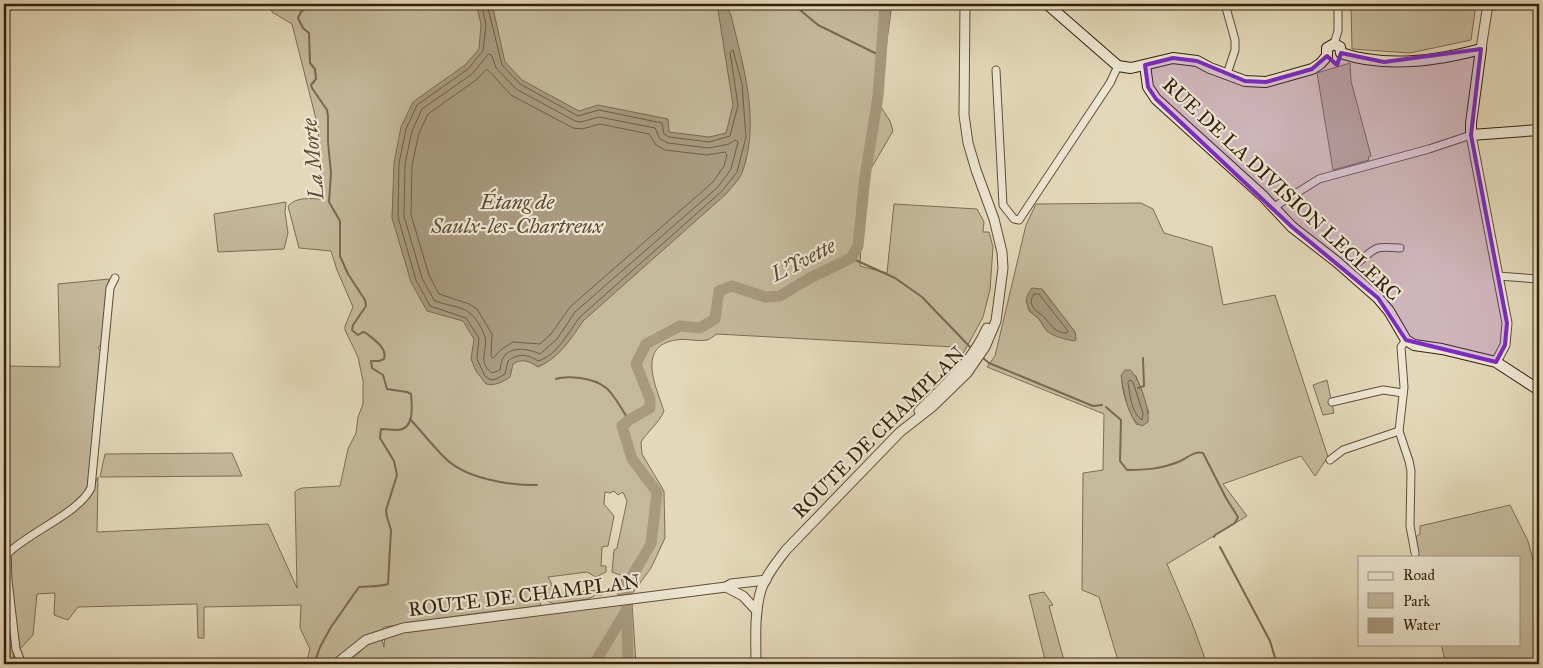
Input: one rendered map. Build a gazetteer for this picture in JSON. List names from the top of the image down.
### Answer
{
  "streets": {
    "main road": ["RUE DE LA DIVISION LECLERC"],
    "street": ["ROUTE DE CHAMPLAN"]
  },
  "water": ["La Morte", "Étang de Saulx-les-Chartreux", "L'Yvette"],
  "legend": ["Road", "Park", "Water"]
}
